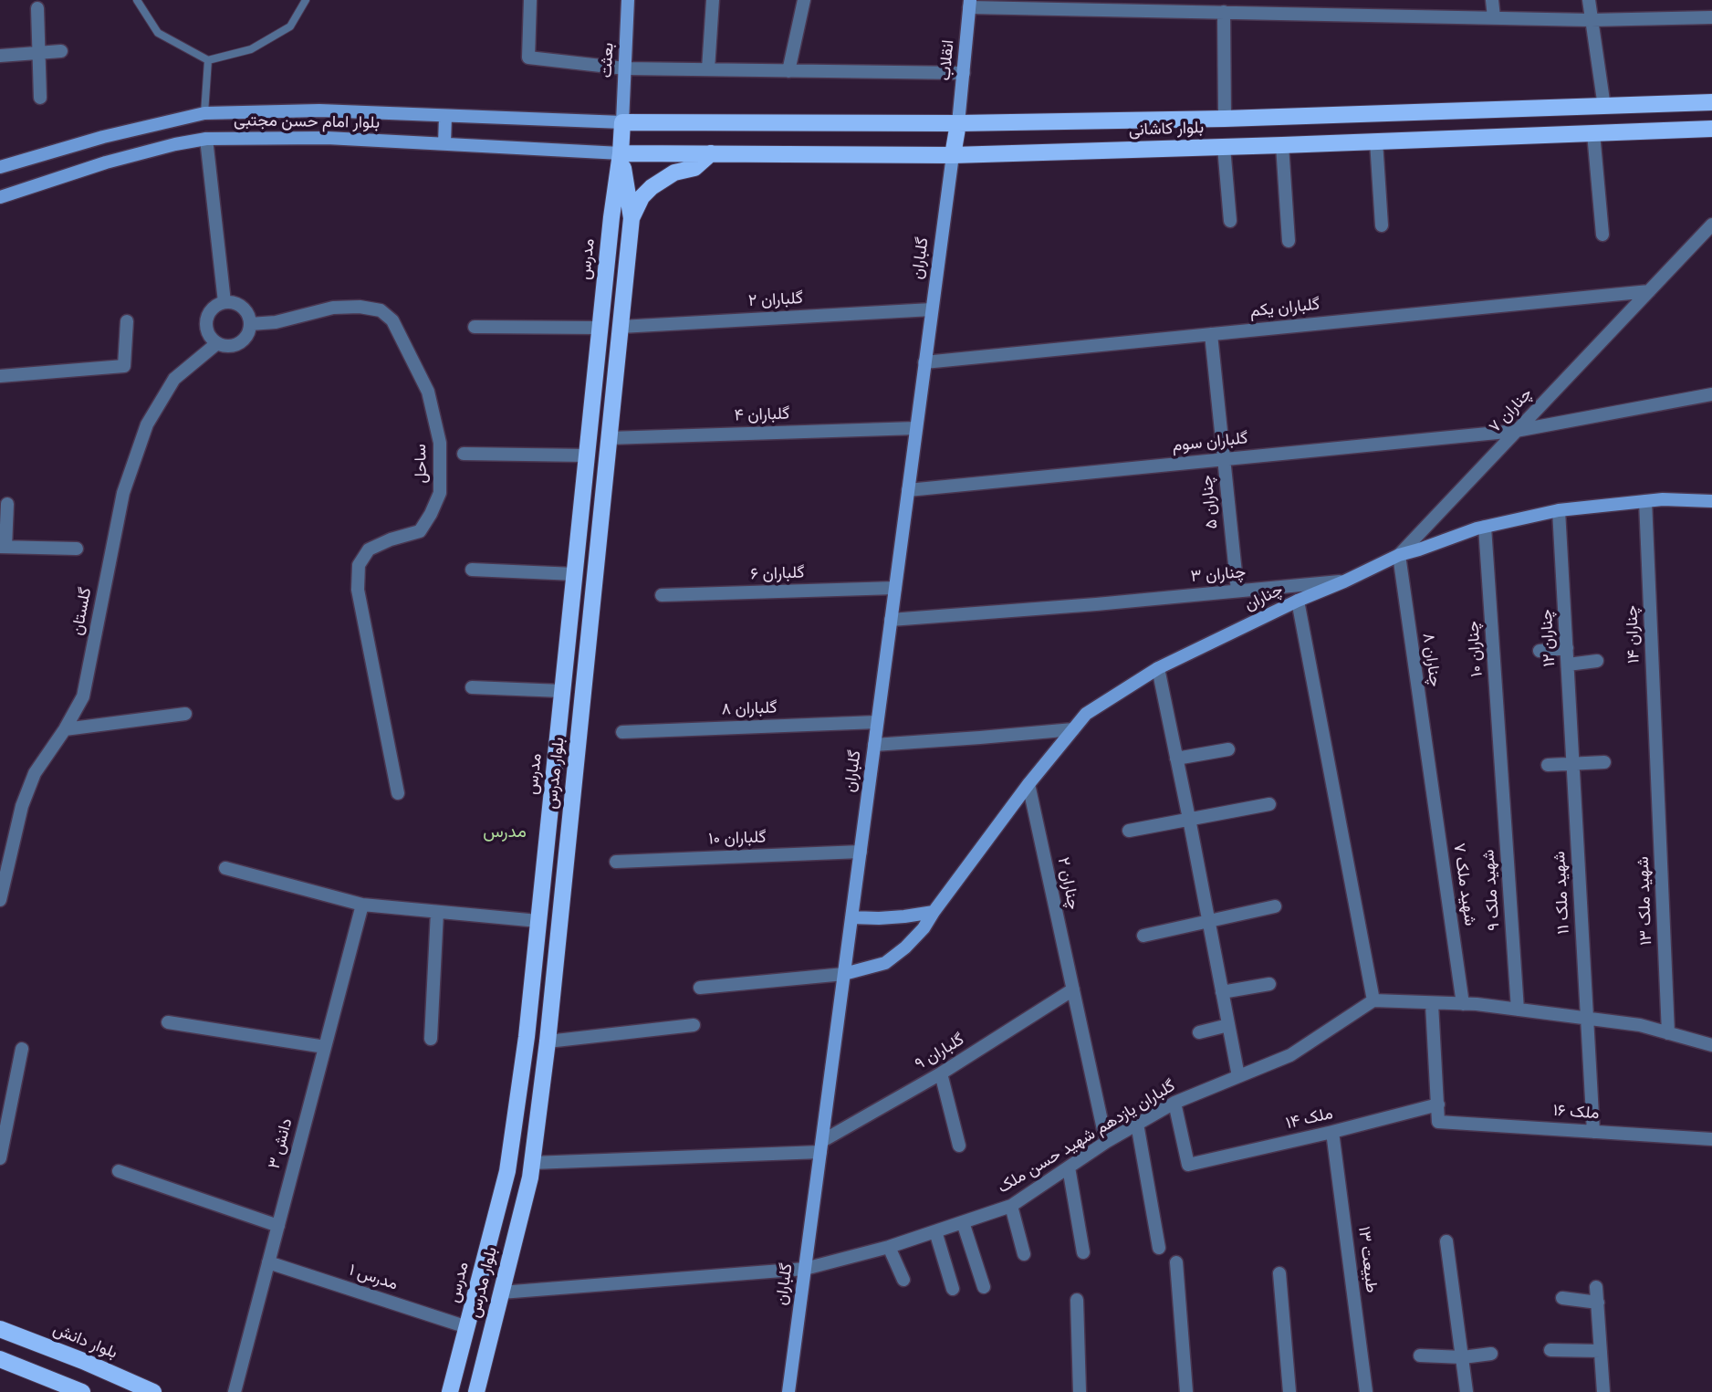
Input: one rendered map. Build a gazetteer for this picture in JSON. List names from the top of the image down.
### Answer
{
  "streets": {
    "main road": [
      "بلوار کاشانی",
      "مدرس",
      "بلوار مدرس",
      "بلوار دانش"
    ],
    "street": [
      "بعثت",
      "انقلاب",
      "بلوار امام حسن مجتبی",
      "گلباران",
      "گلباران ۲",
      "گلباران یکم",
      "چناران ۷",
      "گلباران ۴",
      "گلباران سوم",
      "ساحل",
      "۵ چناران",
      "گلباران ۶",
      "چناران ۳",
      "چناران",
      "گلستان",
      "چناران ۱۴",
      "چناران ۱۲",
      "چناران ۱۰",
      "چناران ۸",
      "گلباران ۸",
      "گلباران ۱۰",
      "۲ چناران",
      "شهید ملک ۷",
      "شهید ملک ۹",
      "شهید ملک ۱۱",
      "شهید ملک ۱۳",
      "۹ گلباران",
      "ملک ۱۶",
      "ملک ۱۴",
      "گلباران یازدهم شهید حسن ملک",
      "دانش ۳",
      "طبیعت ۱۳",
      "مدرس ۱"
    ]
  },
  "crossings": [
    ["بعثت", "بلوار امام حسن مجتبی"],
    ["بعثت", "بلوار کاشانی"],
    ["انقلاب", "بلوار کاشانی"],
    ["بلوار امام حسن مجتبی", "بلوار کاشانی"],
    ["بلوار امام حسن مجتبی", "مدرس"],
    ["بلوار امام حسن مجتبی", "بلوار مدرس"],
    ["بلوار کاشانی", "گلباران"],
    ["بلوار کاشانی", "مدرس"],
    ["بلوار کاشانی", "بلوار مدرس"],
    ["گلباران", "گلباران ۲"],
    ["گلباران", "گلباران یکم"],
    ["گلباران", "گلباران ۴"],
    ["گلباران", "گلباران سوم"],
    ["گلباران", "گلباران ۶"],
    ["گلباران", "چناران ۳"],
    ["گلباران", "چناران"],
    ["گلباران", "گلباران ۸"],
    ["گلباران", "گلباران ۱۰"],
    ["گلباران", "۹ گلباران"],
    ["گلباران", "گلباران یازدهم شهید حسن ملک"],
    ["مدرس", "بلوار مدرس"],
    ["مدرس", "مدرس ۱"],
    ["گلباران ۲", "بلوار مدرس"],
    ["گلباران یکم", "چناران ۷"],
    ["گلباران یکم", "۵ چناران"],
    ["چناران ۷", "گلباران سوم"],
    ["چناران ۷", "چناران"],
    ["چناران ۷", "چناران ۸"],
    ["گلباران ۴", "بلوار مدرس"],
    ["گلباران سوم", "۵ چناران"],
    ["ساحل", "گلستان"],
    ["۵ چناران", "چناران ۳"],
    ["چناران ۳", "چناران"],
    ["چناران", "چناران ۱۴"],
    ["چناران", "چناران ۱۲"],
    ["چناران", "چناران ۱۰"],
    ["چناران", "چناران ۸"],
    ["چناران", "۲ چناران"],
    ["چناران ۱۴", "شهید ملک ۱۳"],
    ["چناران ۱۲", "شهید ملک ۱۱"],
    ["چناران ۱۰", "شهید ملک ۹"],
    ["چناران ۸", "شهید ملک ۷"],
    ["بلوار مدرس", "گلباران یازدهم شهید حسن ملک"],
    ["۲ چناران", "۹ گلباران"],
    ["۲ چناران", "گلباران یازدهم شهید حسن ملک"],
    ["شهید ملک ۱۱", "ملک ۱۶"],
    ["ملک ۱۶", "ملک ۱۴"],
    ["ملک ۱۴", "گلباران یازدهم شهید حسن ملک"],
    ["ملک ۱۴", "طبیعت ۱۳"],
    ["دانش ۳", "مدرس ۱"]
  ],
  "districts": ["مدرس"]
}
